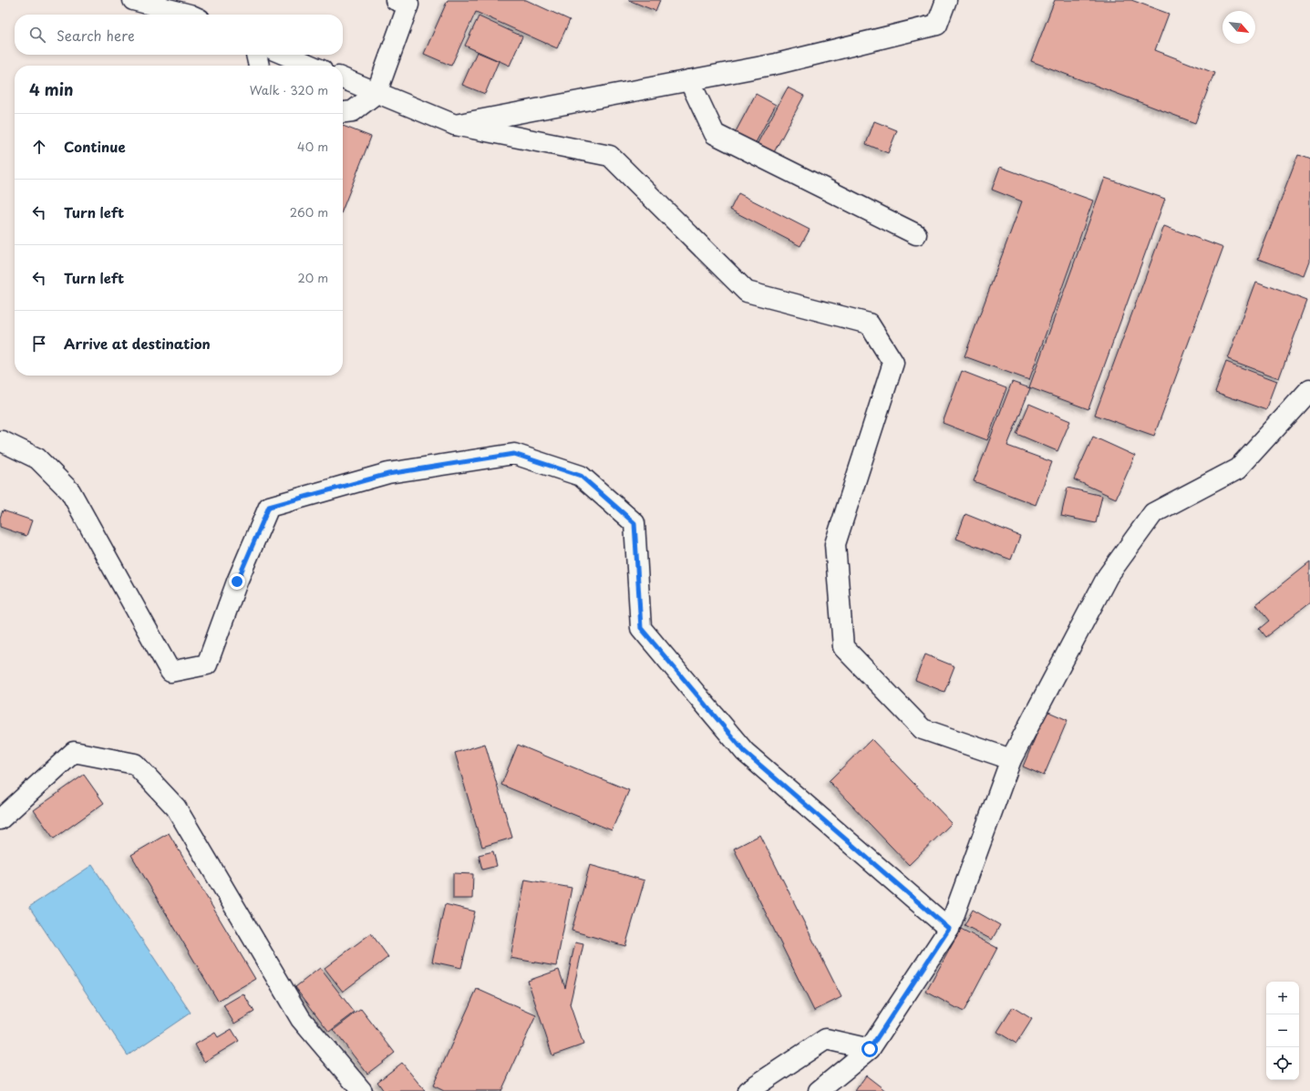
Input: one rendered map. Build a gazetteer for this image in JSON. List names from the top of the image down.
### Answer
{
  "north": "bottom right",
  "page": {
    "search": "Search here",
    "heading": ["4 min", "Walk · 320 m"],
    "list": [
      ["Continue", "40 m"],
      ["Turn left", "260 m"],
      ["Turn left", "20 m"],
      "Arrive at destination"
    ],
    "map_buttons": ["+", "−"]
  }
}
